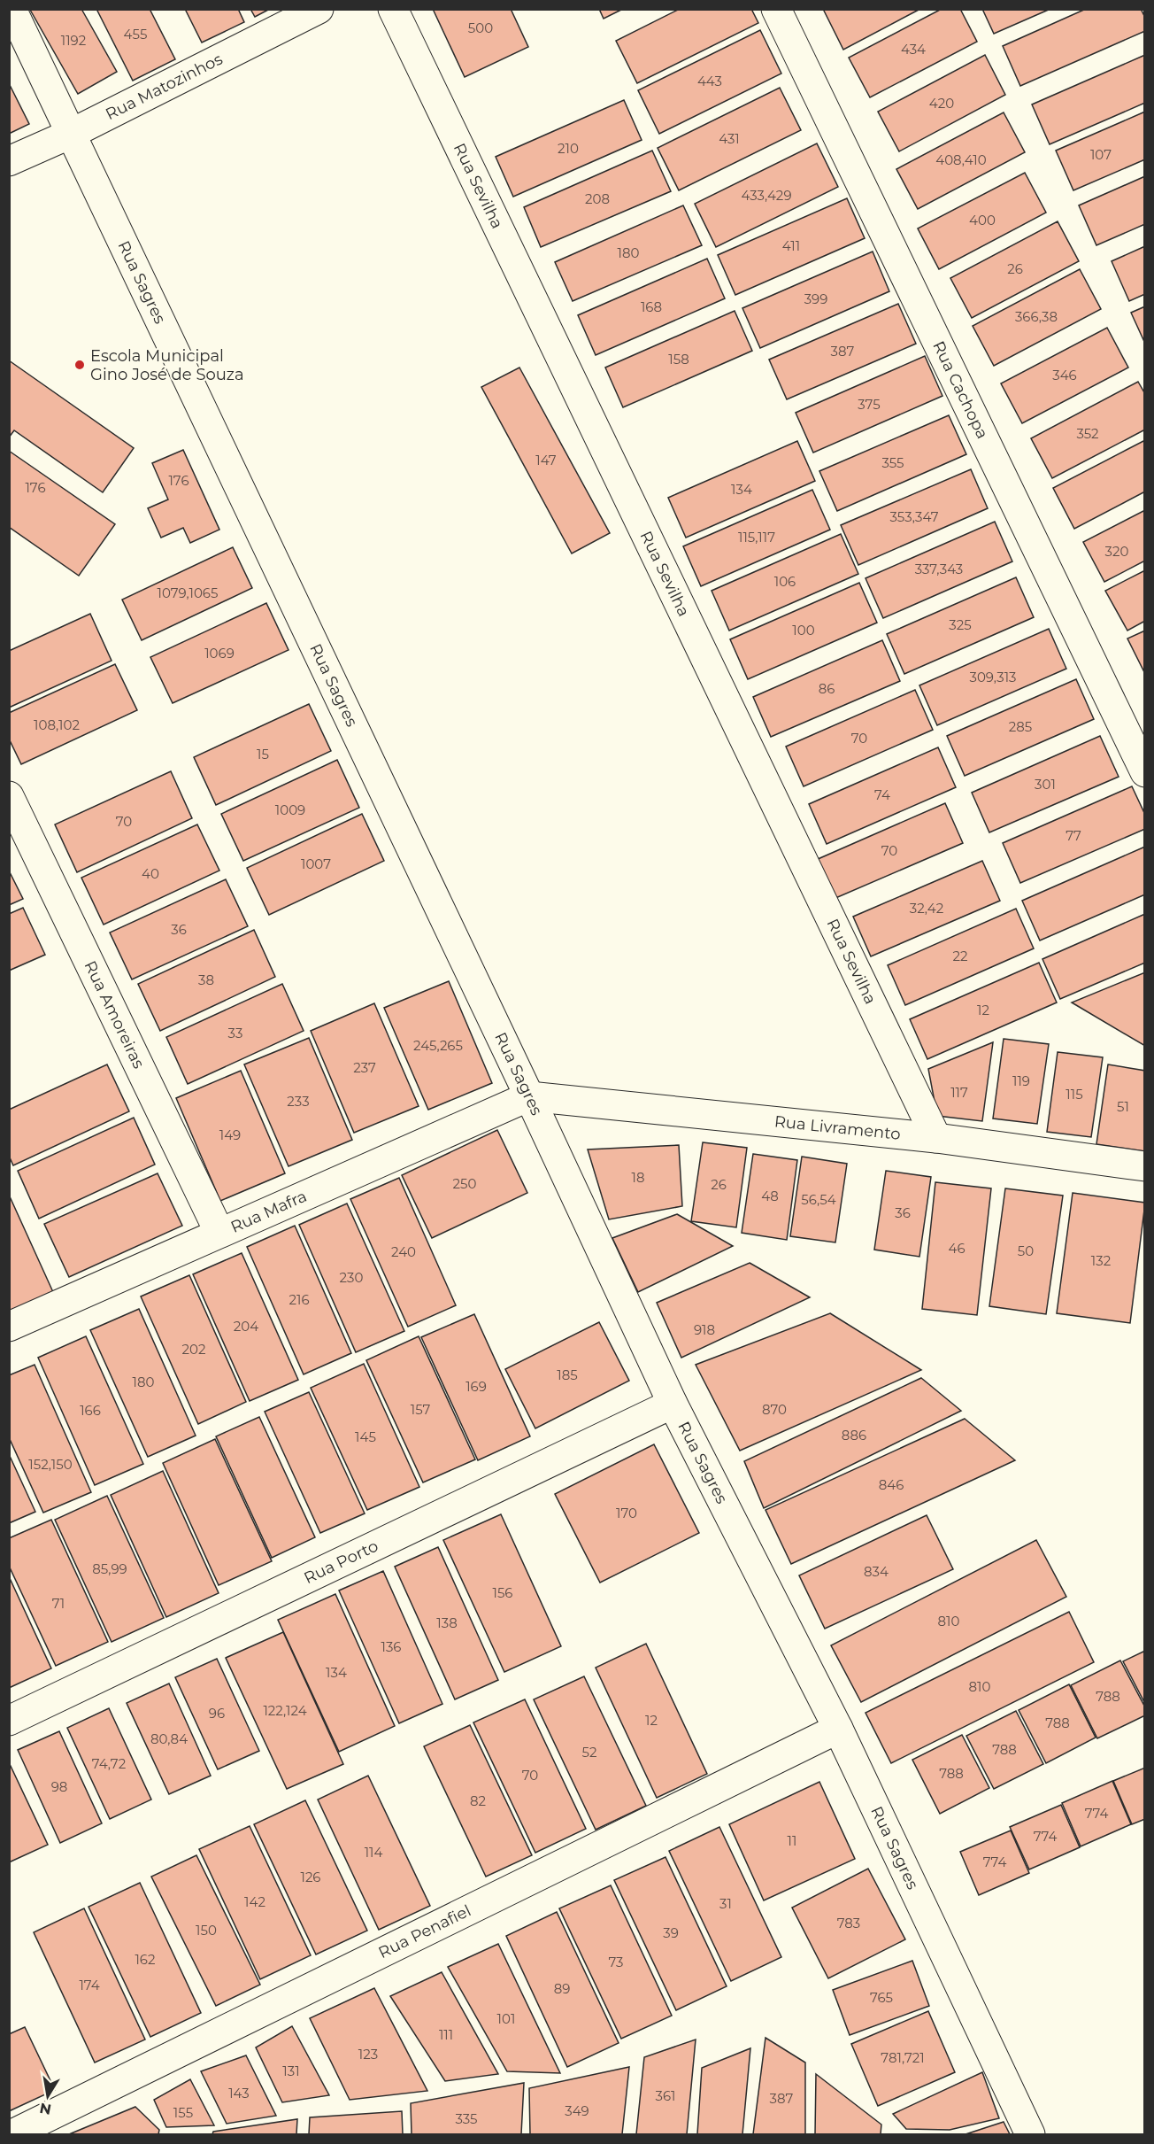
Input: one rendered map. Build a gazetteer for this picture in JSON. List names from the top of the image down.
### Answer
{
  "streets": {
    "street": [
      "Rua Matozinhos",
      "Rua Sevilha",
      "Rua Sagres",
      "Rua Cachopa",
      "Rua Amoreiras",
      "Rua Livramento",
      "Rua Mafra",
      "Rua Porto",
      "Rua Penafiel"
    ]
  },
  "crossings": [
    ["Rua Matozinhos", "Rua Sagres"],
    ["Rua Sevilha", "Rua Livramento"],
    ["Rua Sagres", "Rua Livramento"],
    ["Rua Sagres", "Rua Mafra"],
    ["Rua Sagres", "Rua Porto"],
    ["Rua Sagres", "Rua Penafiel"],
    ["Rua Amoreiras", "Rua Mafra"],
    ["Rua Livramento", "Rua Mafra"]
  ],
  "places": ["Escola Municipal Gino José de Souza"],
  "house_numbers": [
    "500",
    "455",
    "1192",
    "434",
    "443",
    "420",
    "431",
    "210",
    "107",
    "408,410",
    "433,429",
    "208",
    "400",
    "411",
    "180",
    "26",
    "399",
    "168",
    "366,38",
    "387",
    "158",
    "346",
    "375",
    "352",
    "147",
    "355",
    "176",
    "176",
    "134",
    "353,347",
    "115,117",
    "320",
    "337,343",
    "106",
    "1079,1065",
    "325",
    "100",
    "1069",
    "309,313",
    "86",
    "108,102",
    "285",
    "70",
    "15",
    "301",
    "74",
    "1009",
    "70",
    "77",
    "70",
    "1007",
    "40",
    "32,42",
    "36",
    "22",
    "38",
    "12",
    "33",
    "245,265",
    "237",
    "119",
    "117",
    "115",
    "233",
    "51",
    "149",
    "18",
    "250",
    "26",
    "48",
    "56,54",
    "36",
    "46",
    "50",
    "240",
    "132",
    "230",
    "216",
    "204",
    "918",
    "202",
    "185",
    "180",
    "169",
    "157",
    "870",
    "166",
    "886",
    "145",
    "152,150",
    "846",
    "170",
    "85,99",
    "834",
    "156",
    "71",
    "810",
    "138",
    "136",
    "134",
    "810",
    "788",
    "122,124",
    "96",
    "12",
    "788",
    "80,84",
    "788",
    "52",
    "74,72",
    "788",
    "70",
    "98",
    "82",
    "774",
    "774",
    "11",
    "114",
    "774",
    "126",
    "142",
    "31",
    "783",
    "150",
    "39",
    "162",
    "73",
    "174",
    "89",
    "765",
    "101",
    "111",
    "123",
    "781,721",
    "131",
    "143",
    "361",
    "387",
    "349",
    "155",
    "335"
  ],
  "north": "bottom"
}
